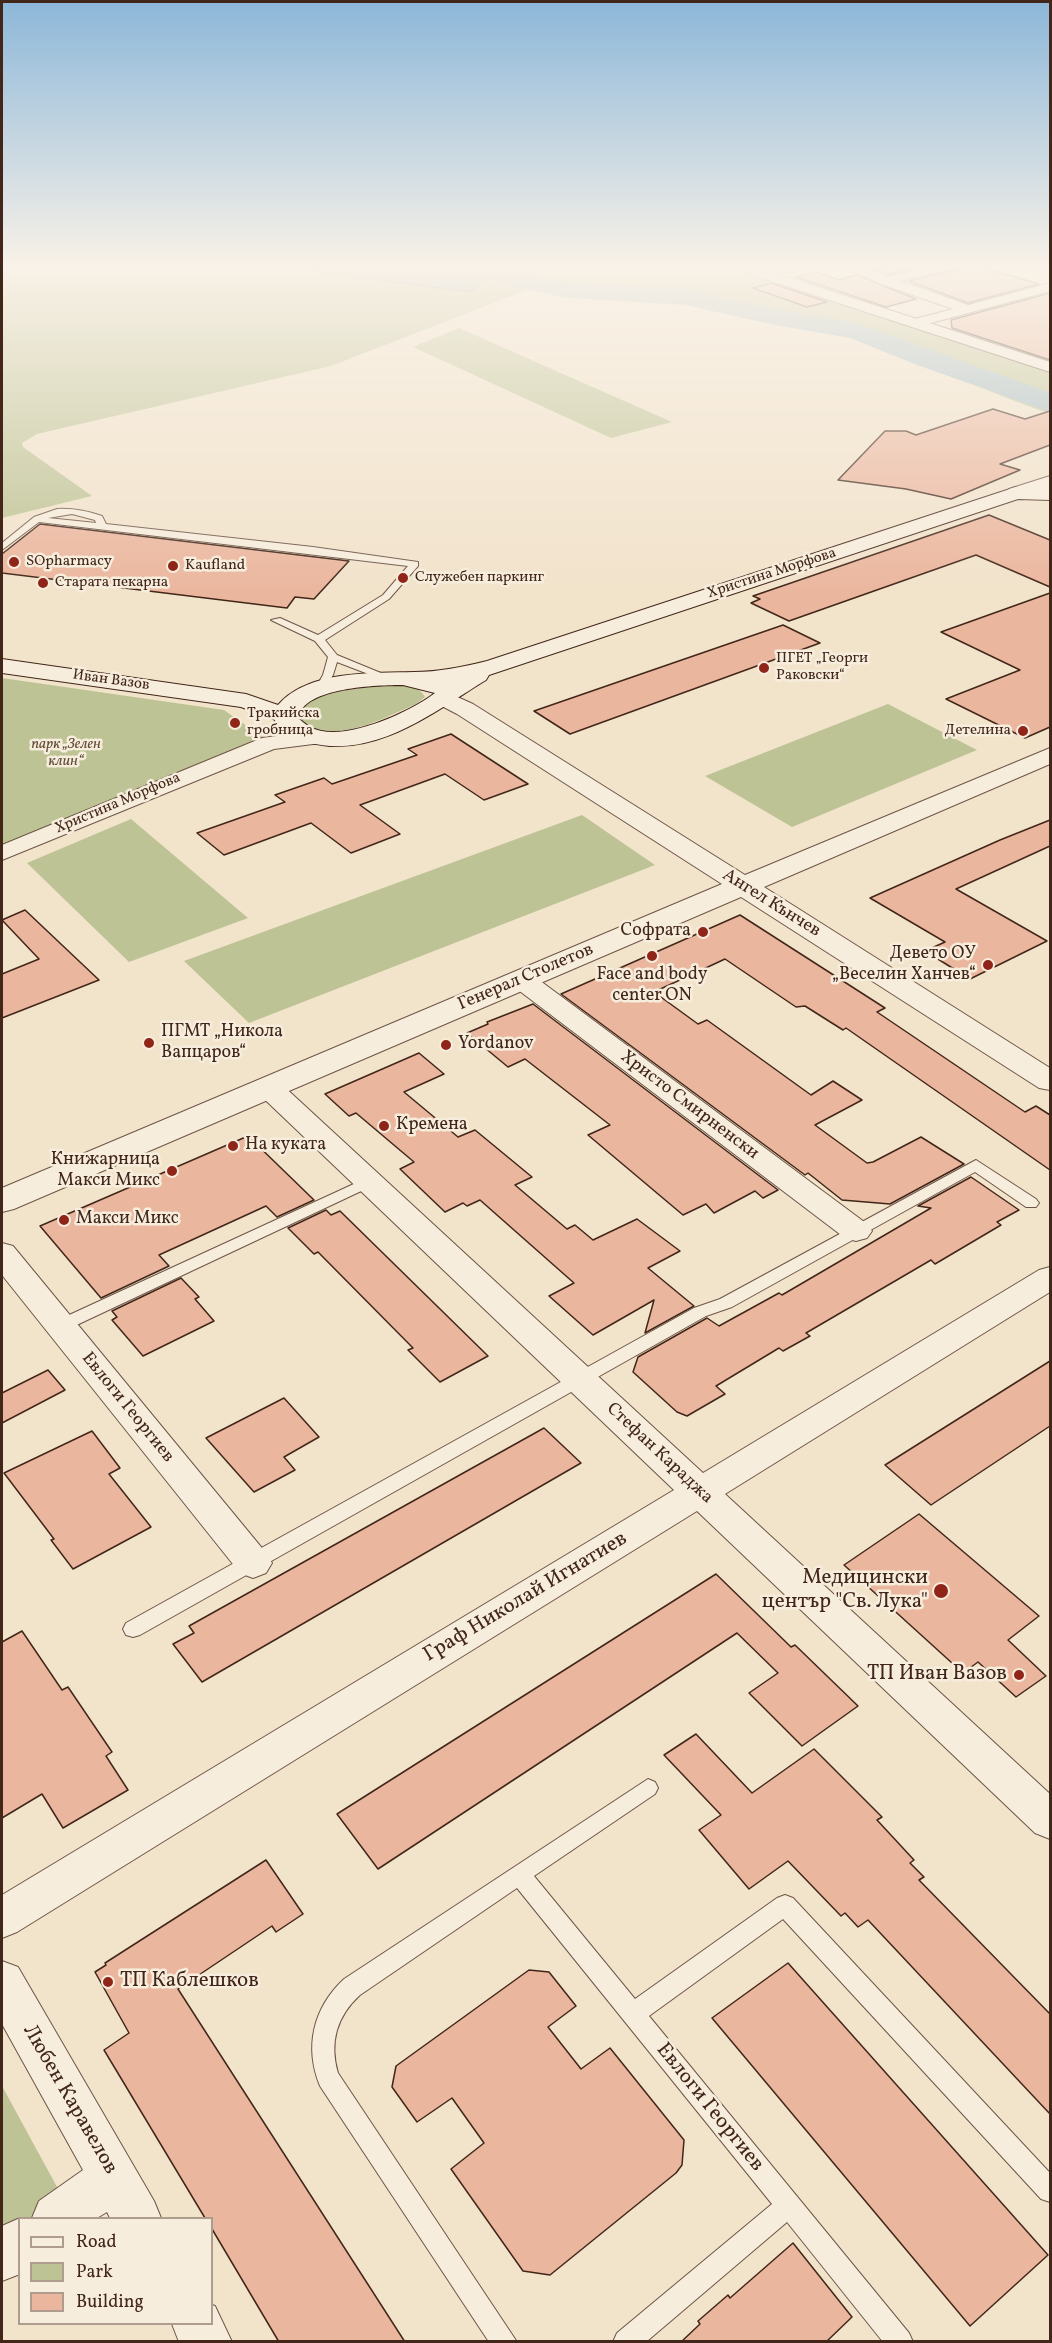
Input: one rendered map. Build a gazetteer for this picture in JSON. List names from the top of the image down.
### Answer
{
  "streets": {
    "street": [
      "Христина Морфова",
      "Иван Вазов",
      "Ангел Кънчев",
      "Генерал Столетов",
      "Христо Смирненски",
      "Евлоги Георгиев",
      "Стефан Караджа",
      "Граф Николай Игнатиев",
      "Любен Каравелов"
    ]
  },
  "crossings": [
    ["Христина Морфова", "Иван Вазов"],
    ["Христина Морфова", "Ангел Кънчев"],
    ["Иван Вазов", "Ангел Кънчев"],
    ["Ангел Кънчев", "Генерал Столетов"],
    ["Генерал Столетов", "Христо Смирненски"],
    ["Генерал Столетов", "Стефан Караджа"],
    ["Стефан Караджа", "Граф Николай Игнатиев"]
  ],
  "parks": ["парк „Зелен клин“"],
  "places": [
    "SOpharmacy",
    "Kaufland",
    "Служебен паркинг",
    "Старата пекарна",
    "ПГЕТ „Георги Раковски“",
    "Тракийска гробница",
    "Детелина",
    "Софрата",
    "Face and body center ON",
    "Девето ОУ „Веселин Ханчев“",
    "ПГМТ „Никола Вапцаров“",
    "Yordanov",
    "Кремена",
    "На куката",
    "Книжарница Макси Микс",
    "Макси Микс",
    "Медицински център \"Св. Лука\"",
    "ТП Иван Вазов",
    "ТП Каблешков"
  ],
  "legend": ["Road", "Park", "Building"]
}
